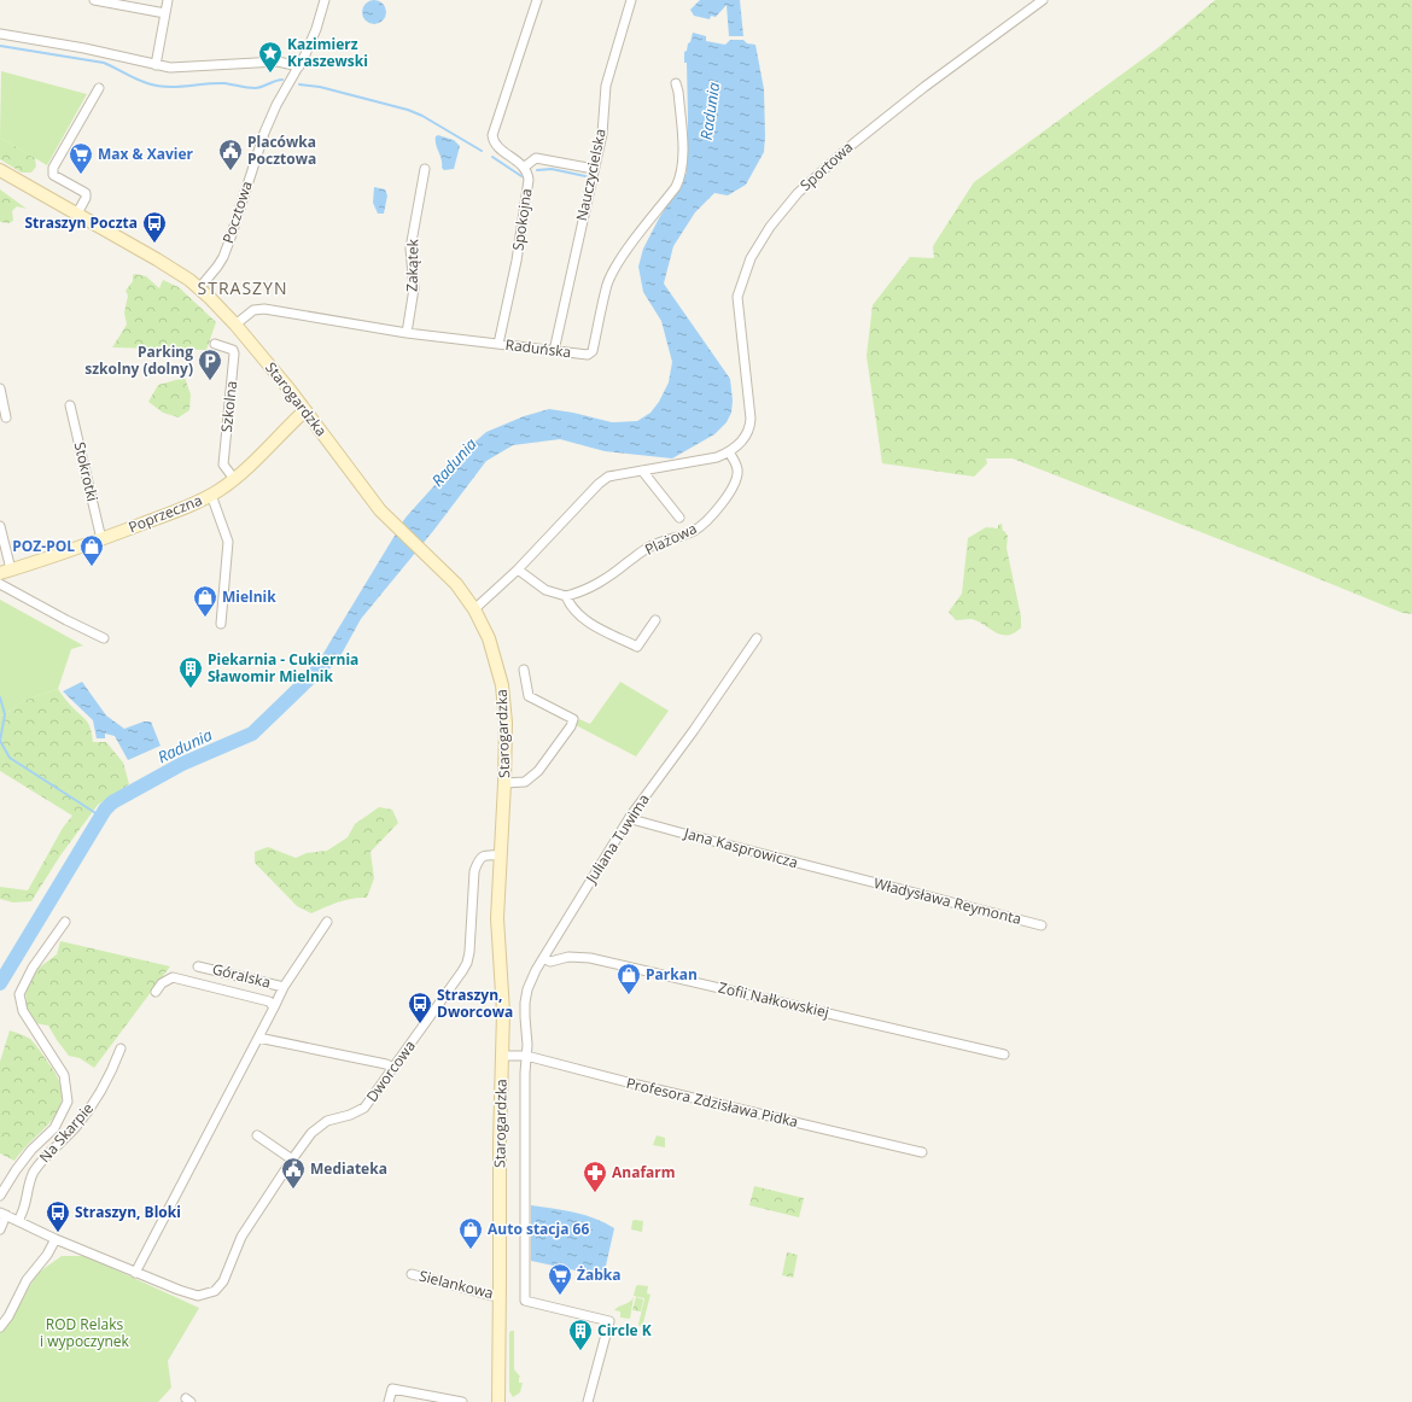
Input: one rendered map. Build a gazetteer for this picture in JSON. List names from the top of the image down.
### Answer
{
  "streets": {
    "main road": ["Starogardzka", "Poprzeczna"],
    "street": [
      "Sportowa",
      "Nauczycielska",
      "Pocztowa",
      "Spokojna",
      "Zakątek",
      "Raduńska",
      "Szkolna",
      "Stokrotki",
      "Plażowa",
      "Juliana Tuwima",
      "Jana Kasprowicza",
      "Władysława Reymonta",
      "Góralska",
      "Zofii Nałkowskiej",
      "Dworcowa",
      "Profesora Zdzisława Pidka",
      "Na Skarpie",
      "Sielankowa"
    ]
  },
  "crossings": [
    ["Sportowa", "Plażowa"],
    ["Nauczycielska", "Raduńska"],
    ["Pocztowa", "Starogardzka"],
    ["Spokojna", "Raduńska"],
    ["Zakątek", "Raduńska"],
    ["Raduńska", "Starogardzka"],
    ["Starogardzka", "Poprzeczna"],
    ["Starogardzka", "Dworcowa"],
    ["Starogardzka", "Profesora Zdzisława Pidka"],
    ["Starogardzka", "Sielankowa"],
    ["Szkolna", "Poprzeczna"],
    ["Stokrotki", "Poprzeczna"],
    ["Juliana Tuwima", "Jana Kasprowicza"],
    ["Juliana Tuwima", "Zofii Nałkowskiej"],
    ["Juliana Tuwima", "Profesora Zdzisława Pidka"],
    ["Jana Kasprowicza", "Władysława Reymonta"],
    ["Dworcowa", "Na Skarpie"]
  ],
  "districts": ["STRASZYN"],
  "water": ["Radunia"],
  "parks": ["ROD Relaks i wypoczynek"],
  "places": {
    "place": ["Kazimierz Kraszewski"],
    "public building": ["Placówka Pocztowa", "Mediateka"],
    "supermarket": ["Max & Xavier", "Żabka"],
    "bus stop": ["Straszyn Poczta", "Straszyn, Dworcowa", "Straszyn, Bloki"],
    "parking": ["Parking szkolny (dolny)"],
    "shop": [
      "POZ-POL",
      "Mielnik",
      "Parkan",
      "Auto stacja 66"
    ],
    "building": ["Piekarnia - Cukiernia Sławomir Mielnik", "Circle K"],
    "pharmacy": ["Anafarm"]
  }
}
